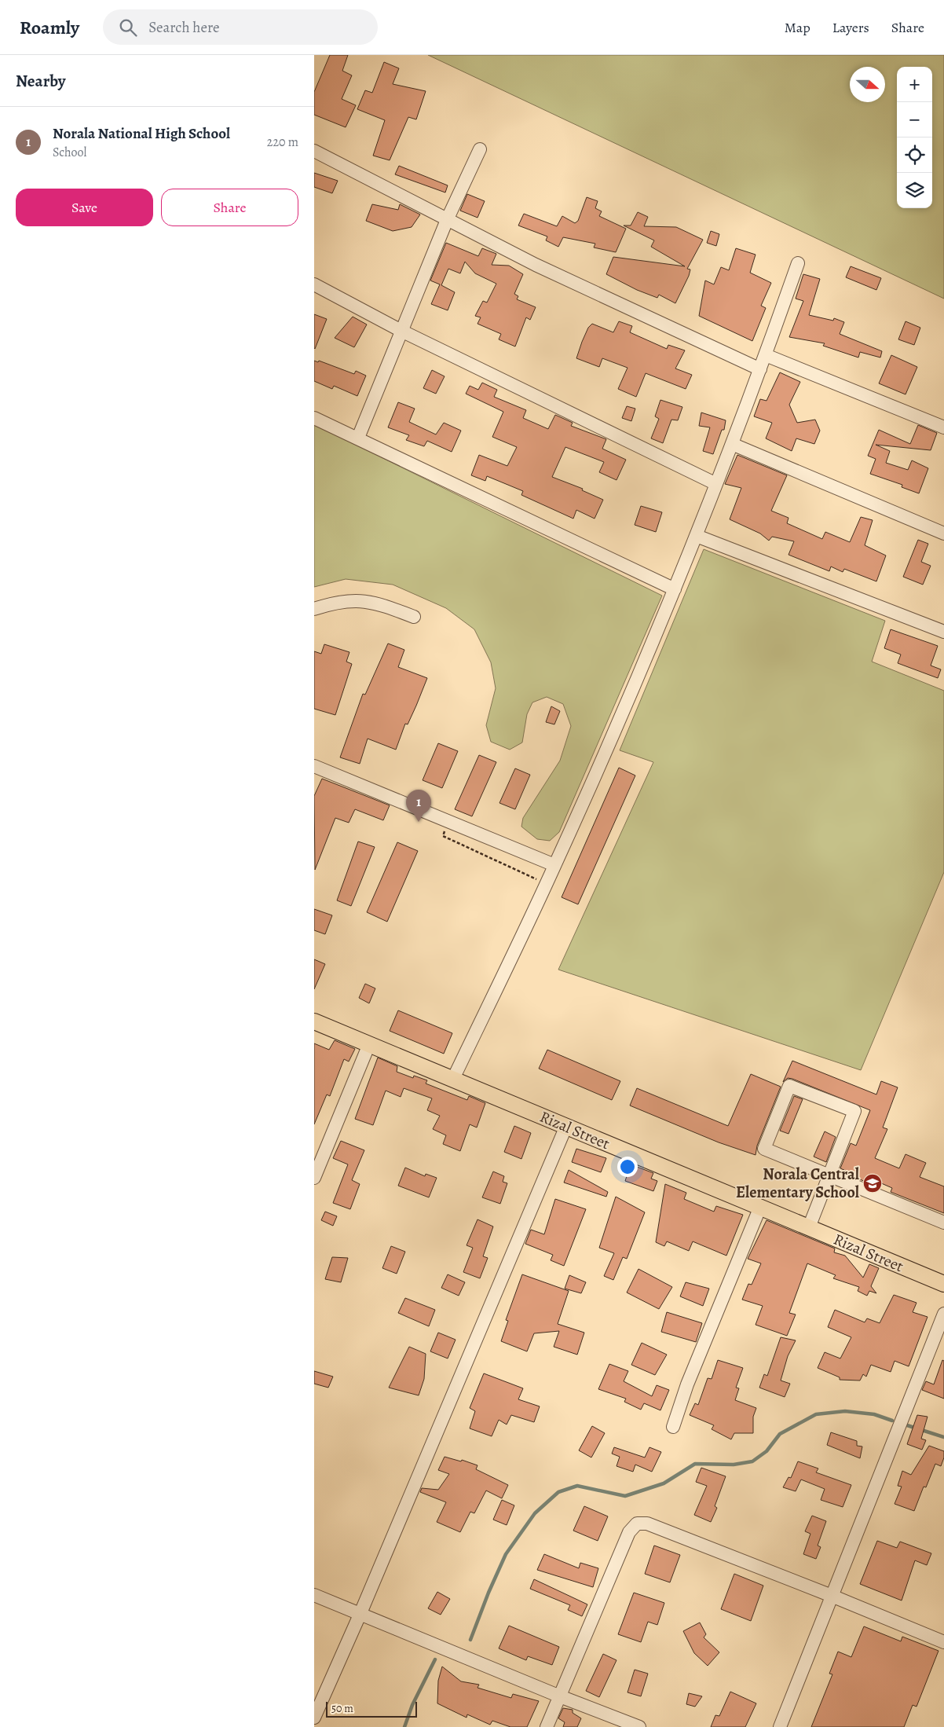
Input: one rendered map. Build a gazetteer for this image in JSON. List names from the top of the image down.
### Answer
{
  "streets": {
    "main road": ["Rizal Street"]
  },
  "places": {
    "school or university": ["Norala Central Elementary School"]
  },
  "scale_bar": "50 m",
  "north": "right",
  "page": {
    "header": "Roamly",
    "search": "Search here",
    "nav": ["Map", "Layers", "Share"],
    "heading": "Nearby",
    "map_buttons": ["+", "−"],
    "list": [
      {
        "mark": "1",
        "name": "Norala National High School",
        "note": "School",
        "value": "220 m"
      }
    ],
    "buttons": ["Save", "Share"],
    "pins": "1",
    "scale": "50 m"
  }
}
